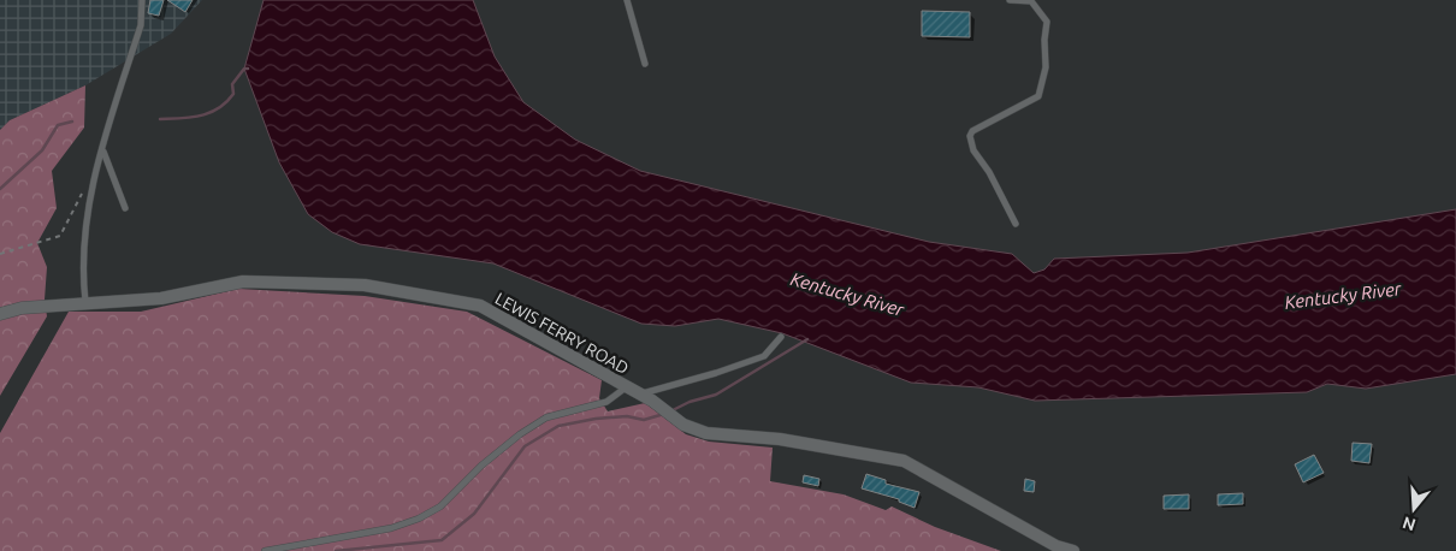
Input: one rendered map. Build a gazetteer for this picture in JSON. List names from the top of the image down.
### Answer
{
  "streets": {
    "street": ["LEWIS FERRY ROAD"]
  },
  "water": ["Kentucky River"],
  "north": "bottom"
}
